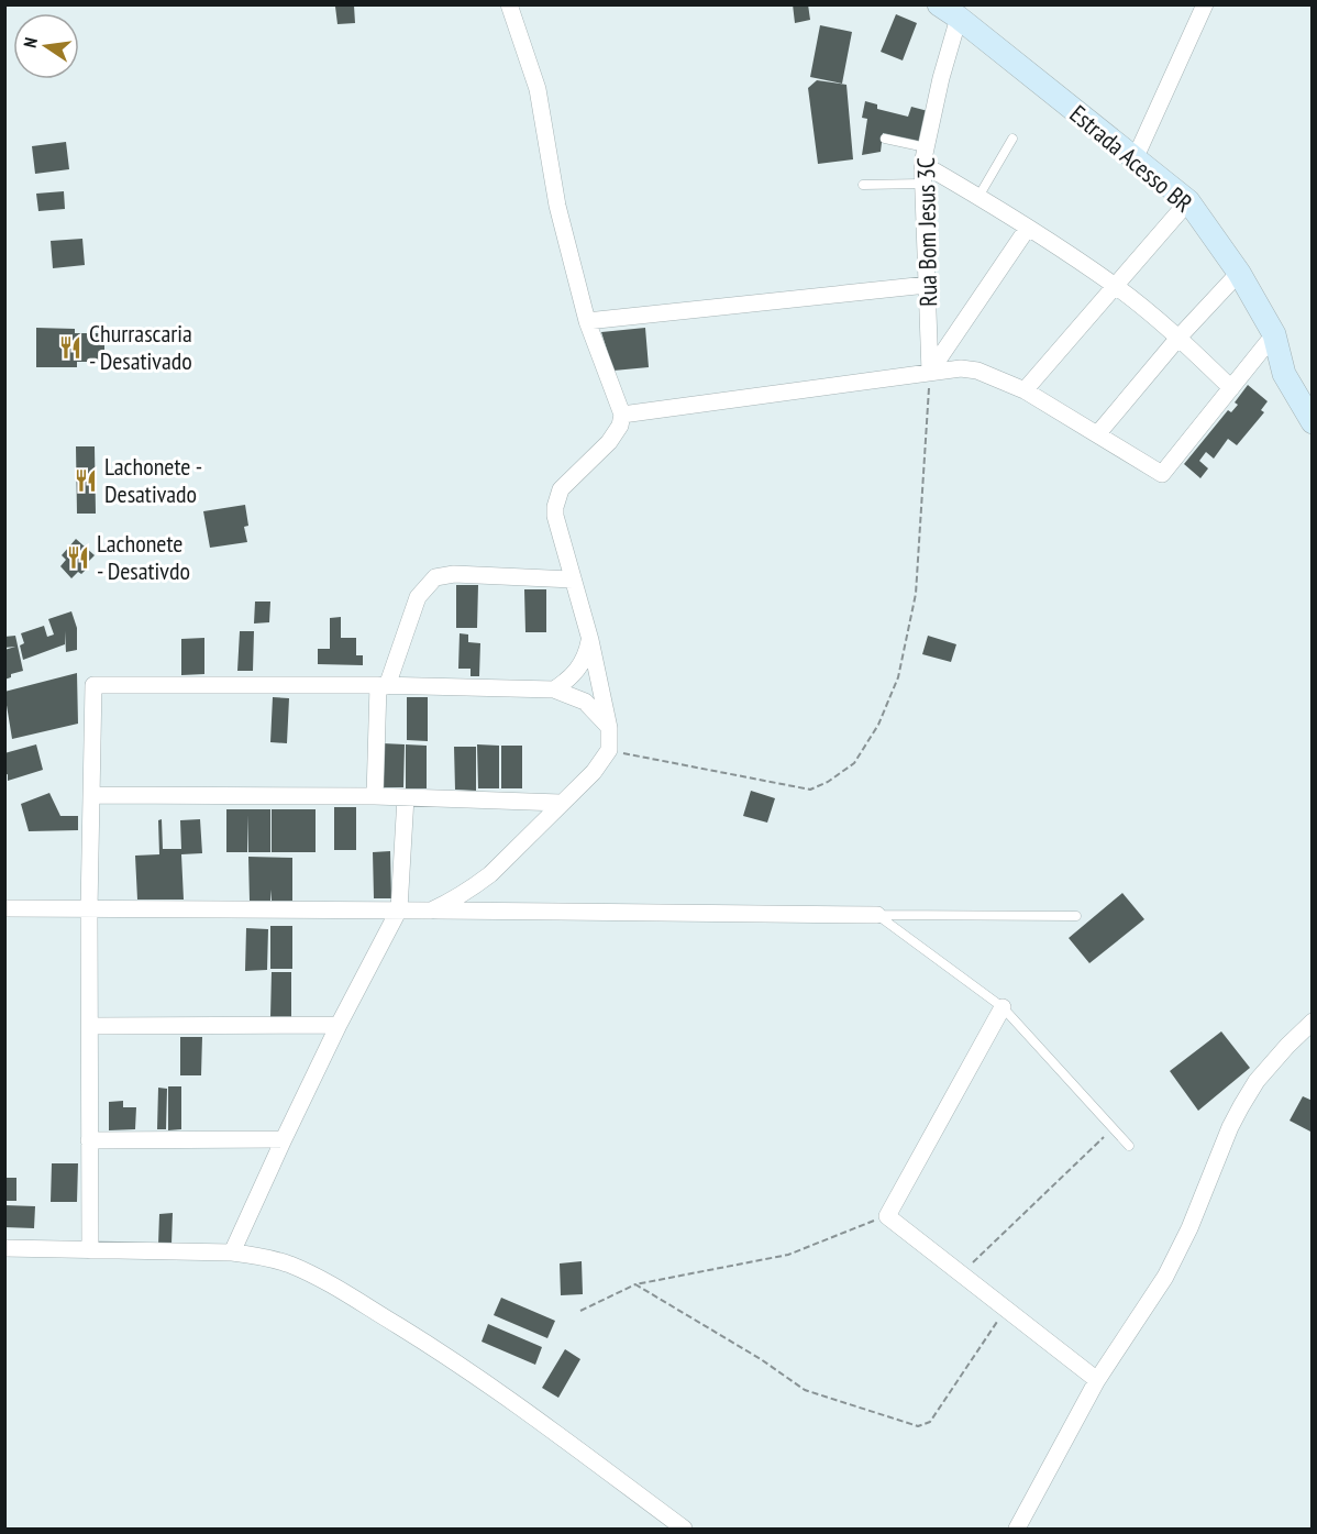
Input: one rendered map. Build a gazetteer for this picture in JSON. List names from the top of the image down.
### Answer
{
  "streets": {
    "street": ["Estrada Acesso BR", "Rua Bom Jesus 3C"]
  },
  "crossings": [
    ["Estrada Acesso BR", "Rua Bom Jesus 3C"]
  ],
  "places": {
    "restaurant": ["Churrascaria - Desativado", "Lachonete - Desativado", "Lachonete - Desativdo"]
  },
  "north": "left"
}
